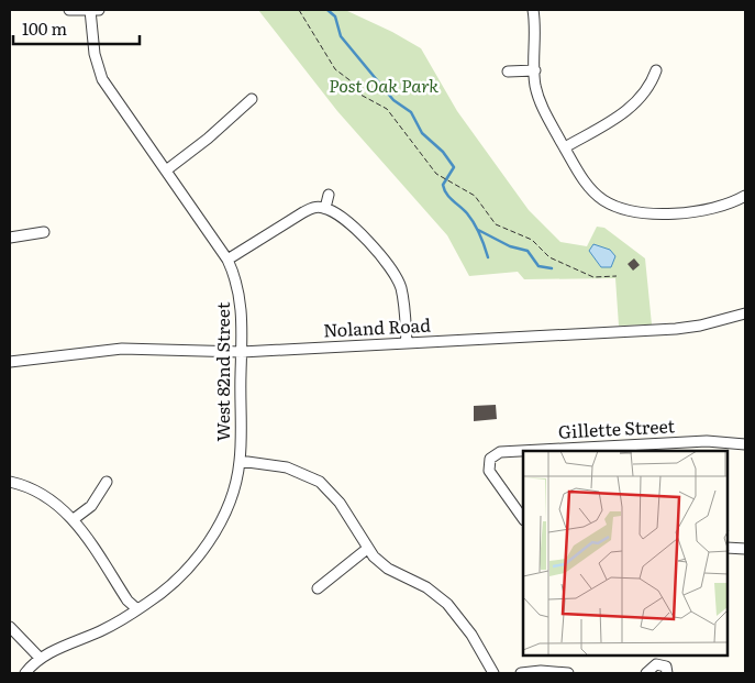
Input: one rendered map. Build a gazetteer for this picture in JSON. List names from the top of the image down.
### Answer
{
  "streets": {
    "street": ["Noland Road", "West 82nd Street", "Gillette Street"]
  },
  "crossings": [
    ["Noland Road", "West 82nd Street"]
  ],
  "parks": ["Post Oak Park"],
  "scale_bar": "100 m"
}
